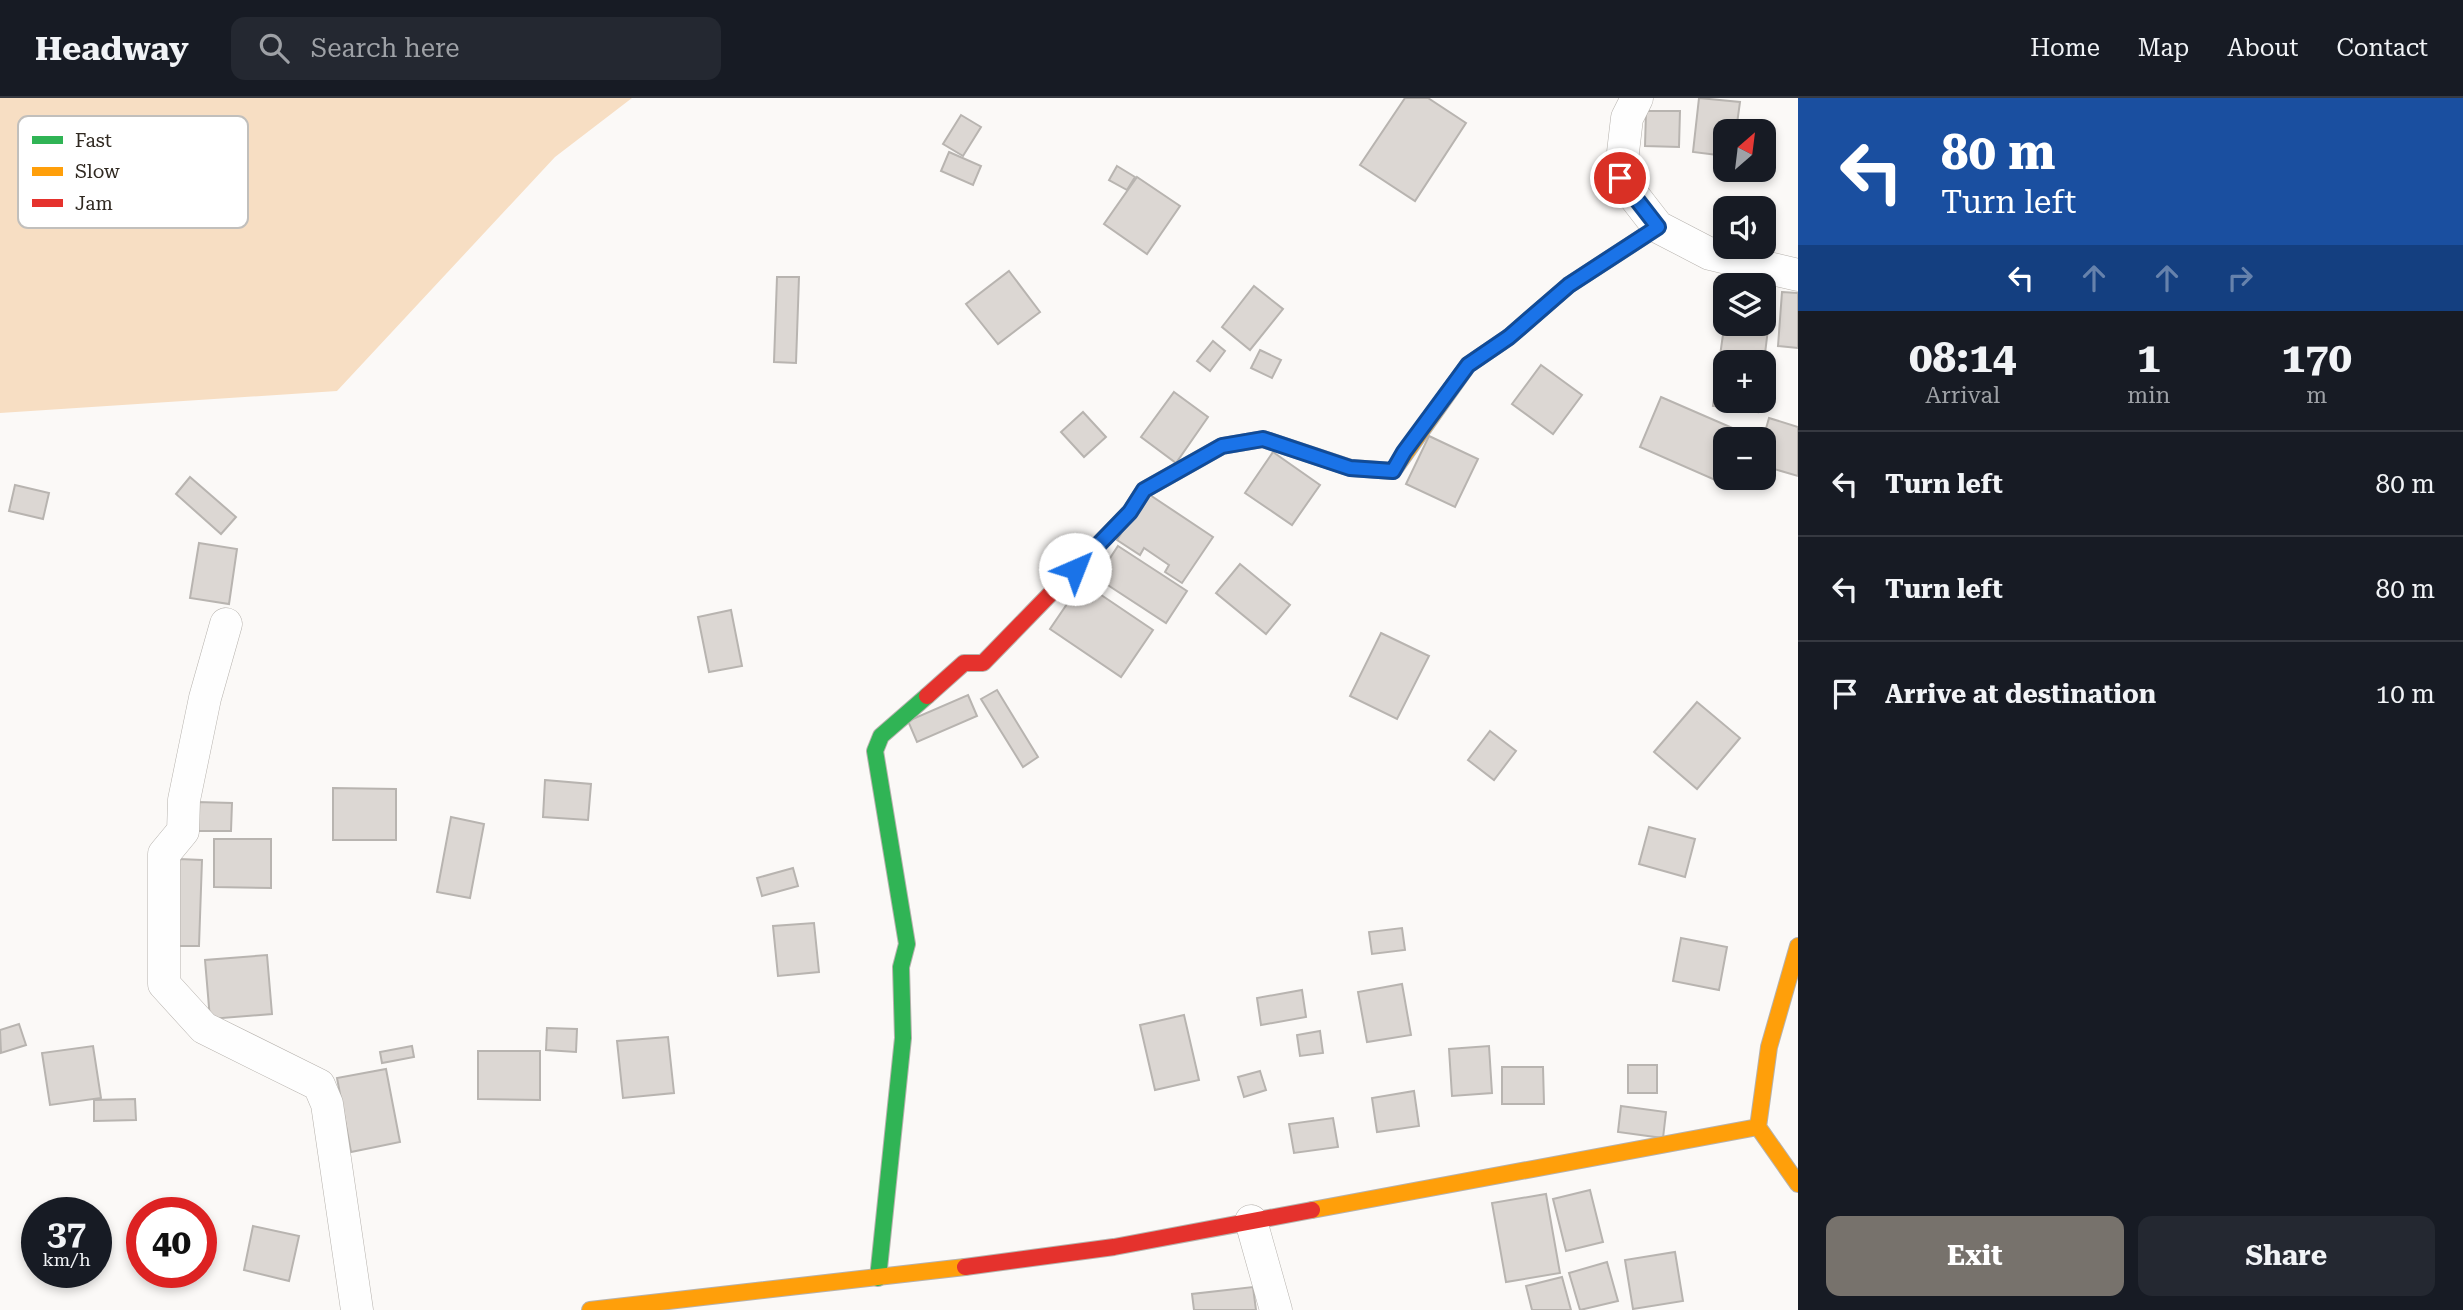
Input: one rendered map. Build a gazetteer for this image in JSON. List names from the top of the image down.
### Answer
{
  "legend": ["Fast", "Slow", "Jam"],
  "north": "top right",
  "page": {
    "header": "Headway",
    "search": "Search here",
    "nav": [
      "Home",
      "Map",
      "About",
      "Contact"
    ],
    "turn": ["80 m", "Turn left"],
    "map_buttons": ["+", "−"],
    "eta": [
      "08:14",
      "Arrival",
      "1",
      "min",
      "170",
      "m"
    ],
    "list": [
      {
        "name": "Turn left",
        "value": "80 m"
      },
      {
        "name": "Turn left",
        "value": "80 m"
      },
      {
        "name": "Arrive at destination",
        "value": "10 m"
      }
    ],
    "speed": "37 km/h",
    "limit": "40",
    "buttons": ["Exit", "Share"]
  }
}
